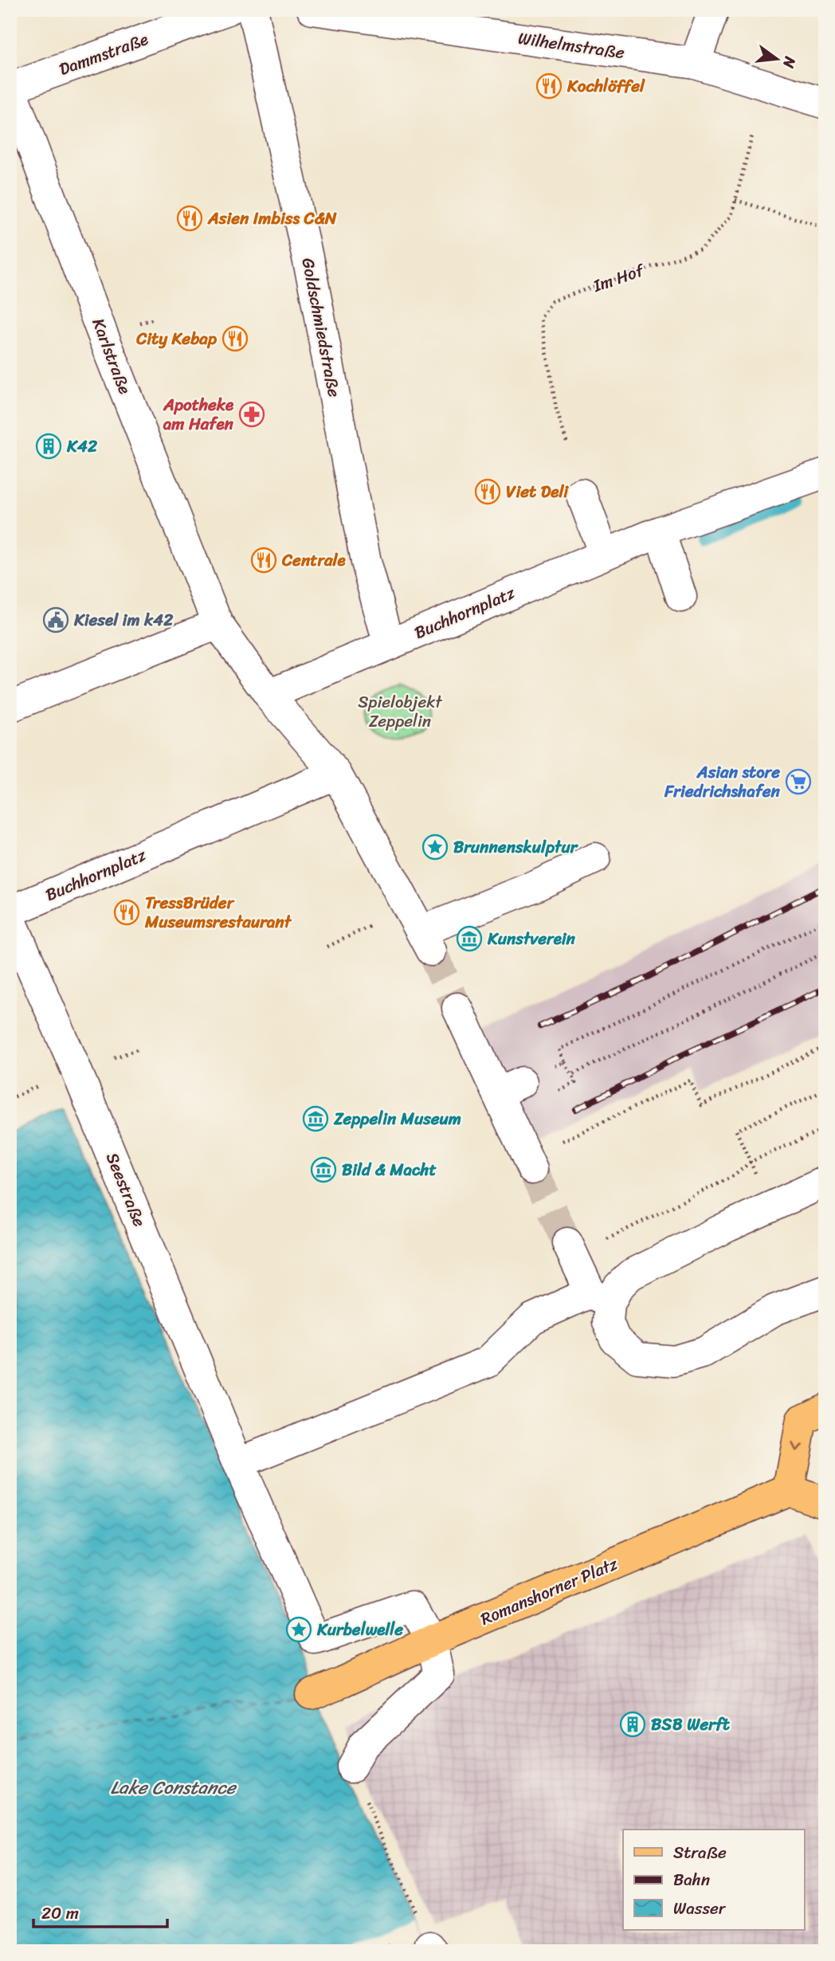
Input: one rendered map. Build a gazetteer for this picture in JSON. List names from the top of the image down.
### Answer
{
  "streets": {
    "main road": ["Romanshorner Platz"],
    "street": [
      "Wilhelmstraße",
      "Dammstraße",
      "Goldschmiedstraße",
      "Karlstraße",
      "Buchhornplatz",
      "Seestraße"
    ],
    "path": ["Im Hof"]
  },
  "crossings": [
    ["Dammstraße", "Karlstraße"],
    ["Goldschmiedstraße", "Buchhornplatz"],
    ["Seestraße", "Romanshorner Platz"]
  ],
  "water": ["Lake Constance"],
  "parks": ["Spielobjekt Zeppelin"],
  "places": {
    "restaurant": [
      "Kochlöffel",
      "Asien Imbiss C&N",
      "City Kebap",
      "Viet Deli",
      "Centrale",
      "TressBrüder Museumsrestaurant"
    ],
    "pharmacy": ["Apotheke am Hafen"],
    "building": ["K42", "BSB Werft"],
    "public building": ["Kiesel im k42"],
    "supermarket": ["Asian store Friedrichshafen"],
    "place": ["Brunnenskulptur", "Kurbelwelle"],
    "museum": ["Kunstverein", "Zeppelin Museum", "Bild & Macht"]
  },
  "legend": ["Straße", "Bahn", "Wasser"],
  "scale_bar": "20 m",
  "north": "right"
}
